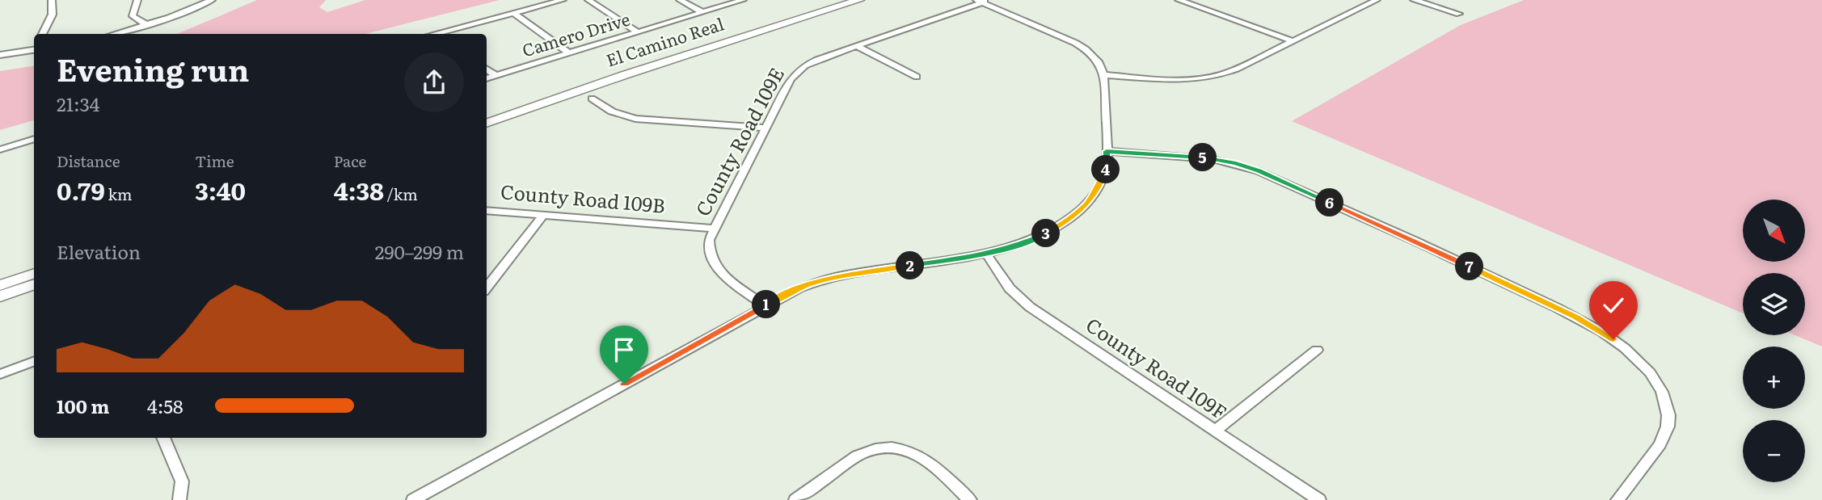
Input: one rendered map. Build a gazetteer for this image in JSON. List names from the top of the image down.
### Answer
{
  "streets": {
    "main road": ["El Camino Real"],
    "street": [
      "Camero Drive",
      "County Road 109E",
      "County Road 109B",
      "County Road 109F"
    ]
  },
  "crossings": [
    ["County Road 109E", "County Road 109B"]
  ],
  "north": "bottom right",
  "page": {
    "heading": ["Evening run", "21:34"],
    "stats": [
      ["Distance", "0.79 km"],
      ["Time", "3:40"],
      ["Pace", "4:38 /km"]
    ],
    "pins": [
      "5",
      "4",
      "6",
      "3",
      "2",
      "7",
      "1"
    ],
    "map_buttons": ["+", "−"],
    "chart": ["Elevation", "290–299 m"],
    "list": [
      {
        "name": "100 m",
        "note": "4:58"
      }
    ]
  }
}
